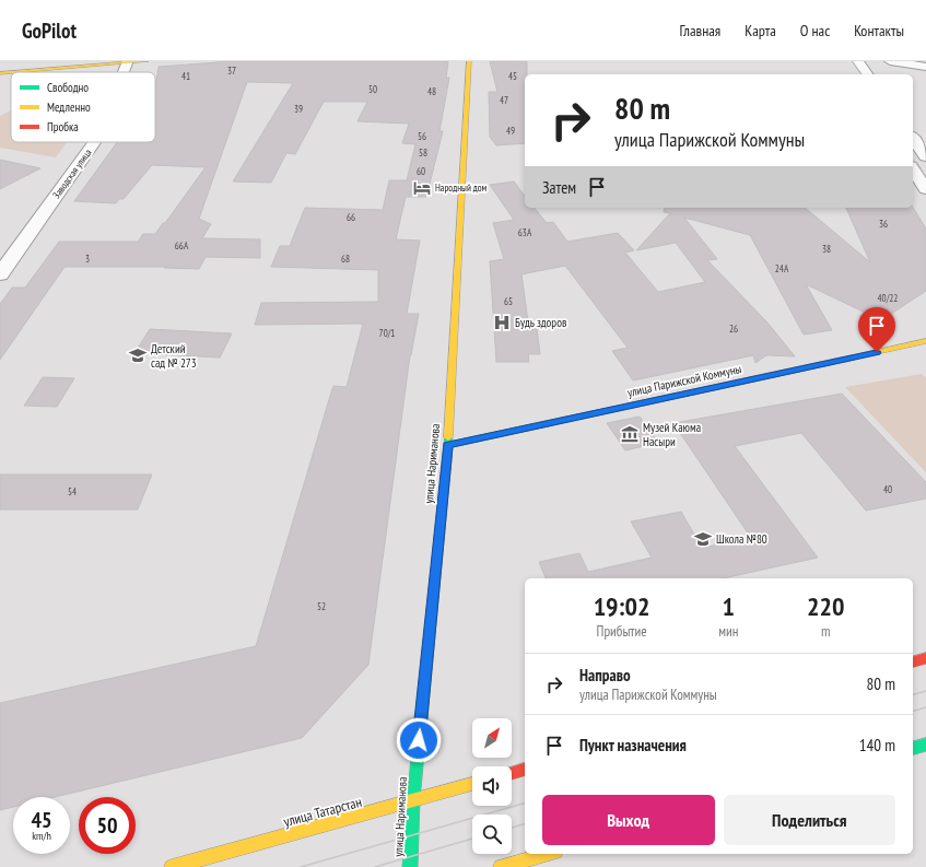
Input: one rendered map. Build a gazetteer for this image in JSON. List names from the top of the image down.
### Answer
{
  "streets": {
    "main road": ["улица Парижской Коммуны", "улица Нариманова", "улица Татарстан"],
    "street": ["Заводская улица"]
  },
  "crossings": [
    ["улица Парижской Коммуны", "улица Нариманова"],
    ["улица Нариманова", "улица Татарстан"]
  ],
  "places": {
    "hotel": ["Народный дом"],
    "hospital": ["Будь здоров"],
    "school or university": ["Детский сад № 273", "Школа №80"],
    "museum": ["Музей Каюма Насыри"]
  },
  "house_numbers": [
    "37",
    "41",
    "45",
    "50",
    "48",
    "47",
    "39",
    "49",
    "56",
    "58",
    "60",
    "66",
    "36",
    "63А",
    "66А",
    "38",
    "3",
    "68",
    "24А",
    "40/22",
    "65",
    "26",
    "70/1",
    "40",
    "54",
    "52"
  ],
  "legend": ["Свободно", "Медленно", "Пробка"],
  "north": "top right",
  "page": {
    "header": "GoPilot",
    "nav": [
      "Главная",
      "Карта",
      "О нас",
      "Контакты"
    ],
    "turn": ["80 m", "улица Парижской Коммуны"],
    "then": "Затем",
    "eta": [
      "19:02",
      "Прибытие",
      "1",
      "мин",
      "220",
      "m"
    ],
    "list": [
      {
        "name": "Направо",
        "note": "улица Парижской Коммуны",
        "value": "80 m"
      },
      {
        "name": "Пункт назначения",
        "value": "140 m"
      }
    ],
    "buttons": ["Выход", "Поделиться"],
    "speed": "45 km/h",
    "limit": "50"
  }
}
